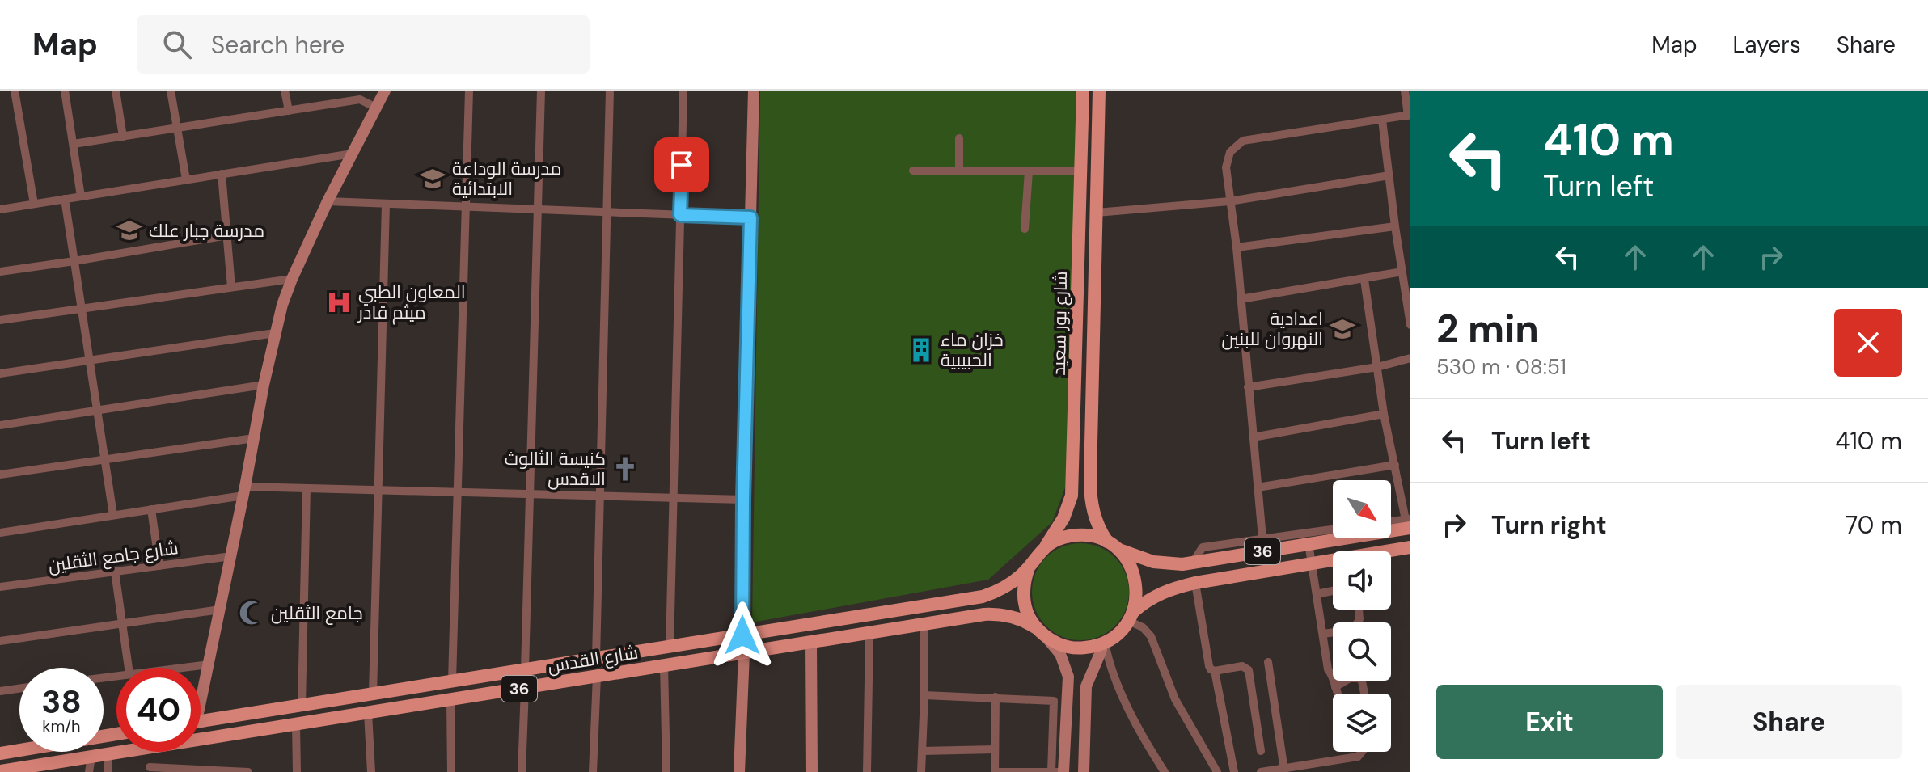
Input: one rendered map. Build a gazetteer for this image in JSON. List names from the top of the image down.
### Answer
{
  "streets": {
    "main road": ["شارع بور سعيد", "36", "شارع القدس"],
    "street": ["شارع جامع الثقلين"]
  },
  "crossings": [
    ["شارع بور سعيد", "36"],
    ["شارع بور سعيد", "شارع القدس"],
    ["36", "شارع القدس"]
  ],
  "places": {
    "school or university": ["مدرسة الوداعة الابتدائية", "مدرسة جبار علك", "اعدادية النهروان للبنين"],
    "hospital": ["المعاون الطبي ميثم قادر"],
    "building": ["خزان ماء الحبيبية"],
    "church": ["كنيسة الثالوث الاقدس"],
    "mosque": ["جامع الثقلين"]
  },
  "north": "bottom right",
  "page": {
    "header": "Map",
    "search": "Search here",
    "nav": ["Map", "Layers", "Share"],
    "turn": ["410 m", "Turn left"],
    "heading": ["2 min", "530 m · 08:51"],
    "list": [
      {
        "name": "Turn left",
        "value": "410 m"
      },
      {
        "name": "Turn right",
        "value": "70 m"
      }
    ],
    "speed": "38 km/h",
    "limit": "40",
    "buttons": ["Exit", "Share"]
  }
}
